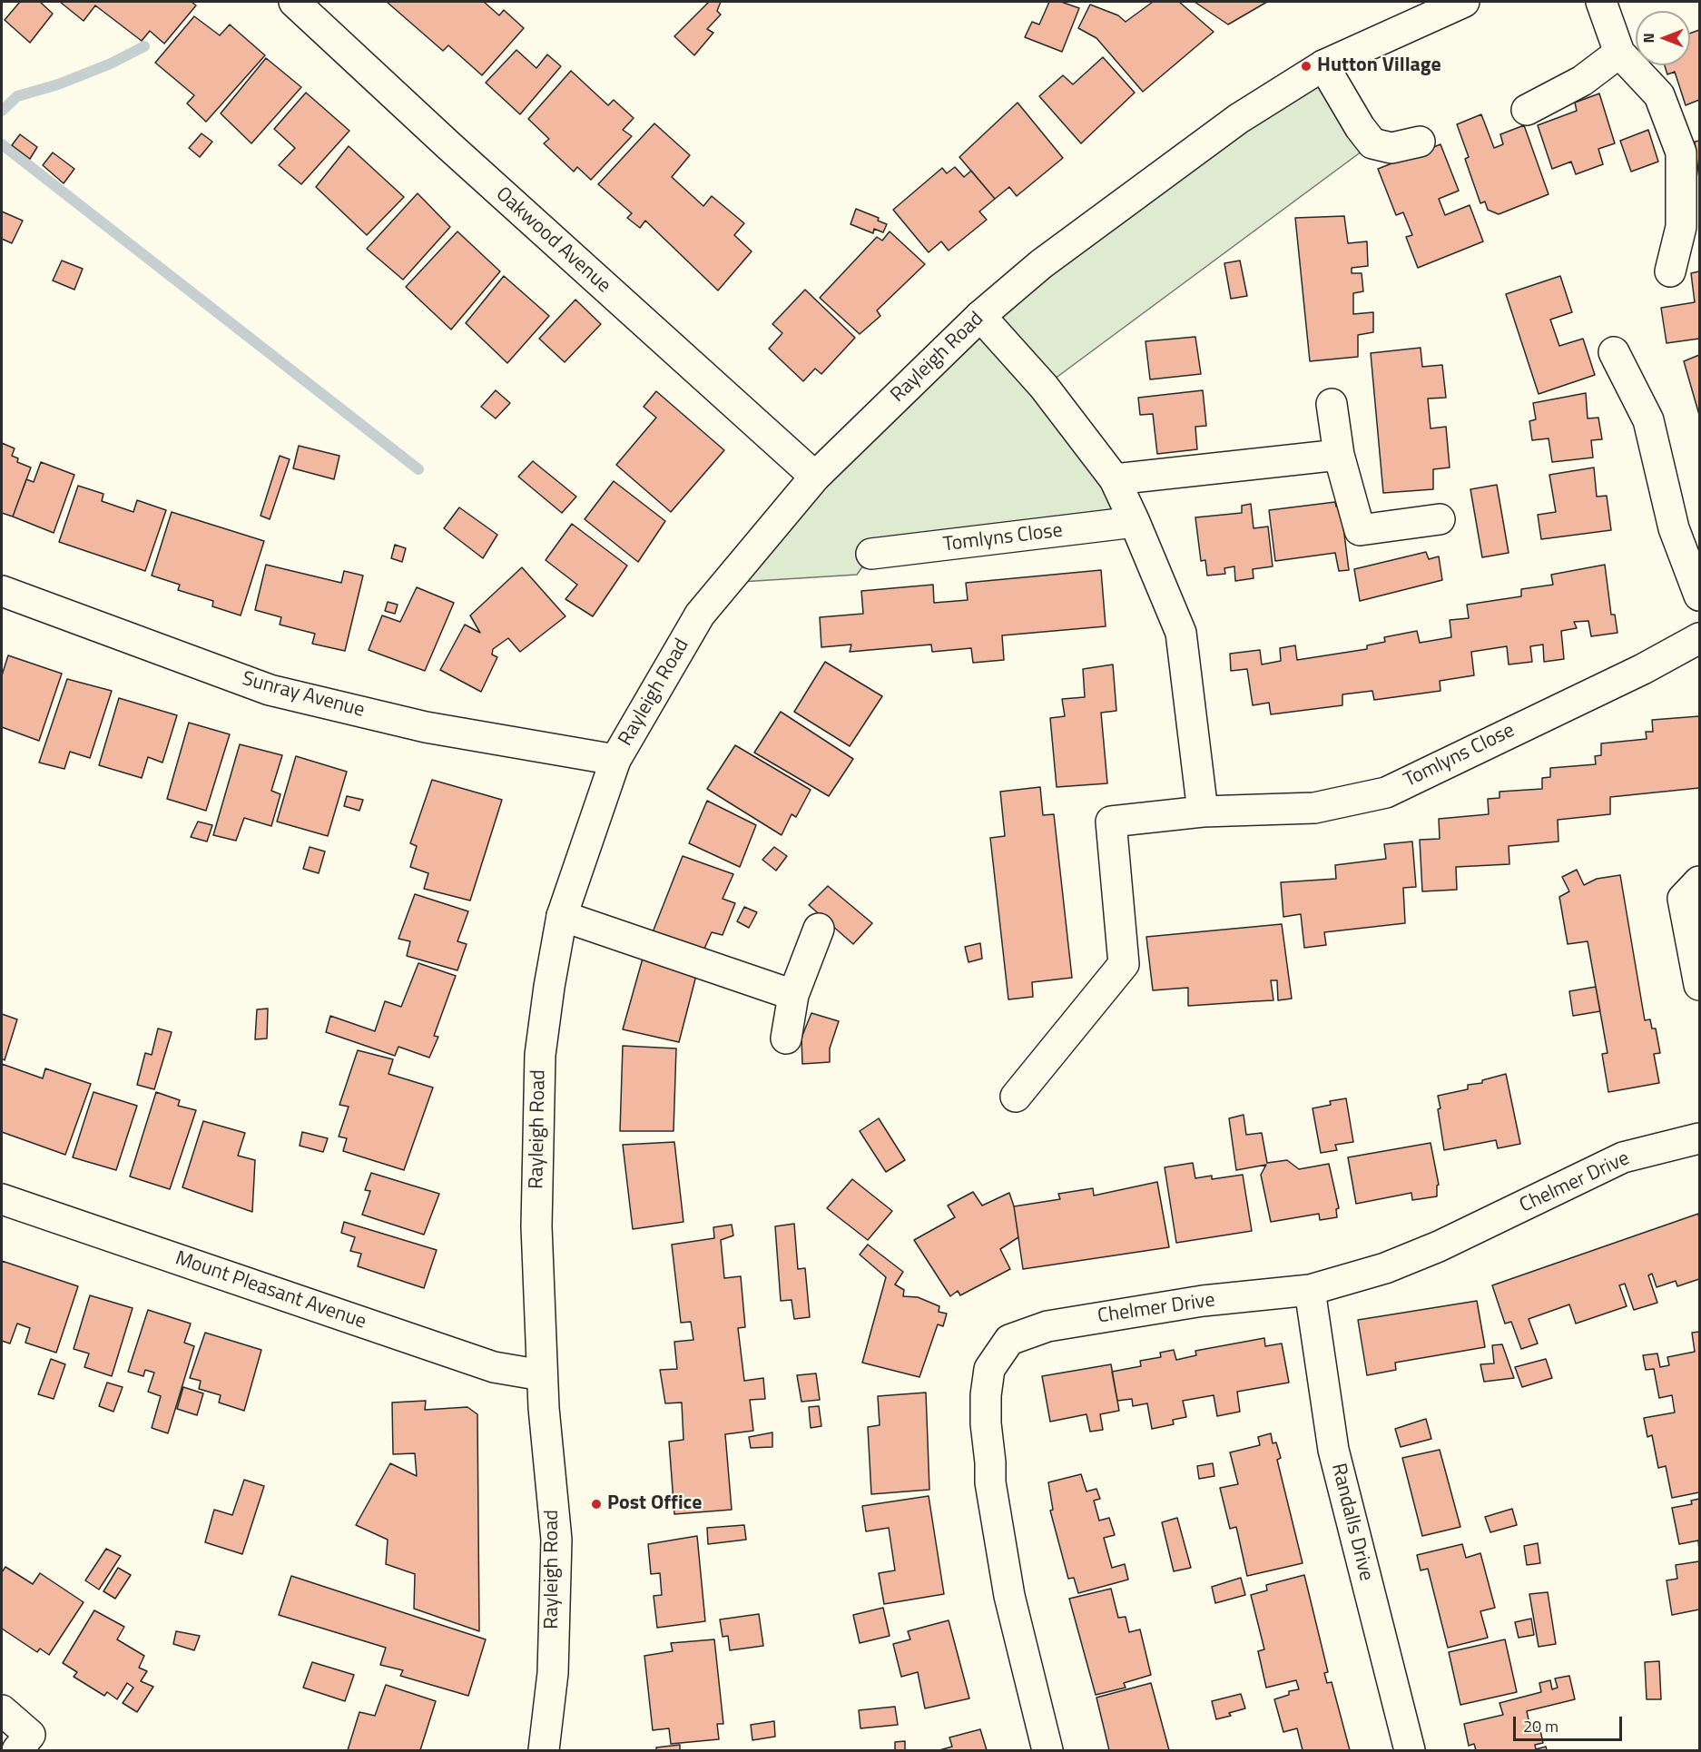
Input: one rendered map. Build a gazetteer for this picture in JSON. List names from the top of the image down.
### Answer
{
  "streets": {
    "street": [
      "Oakwood Avenue",
      "Rayleigh Road",
      "Tomlyns Close",
      "Sunray Avenue",
      "Chelmer Drive",
      "Mount Pleasant Avenue",
      "Randalls Drive"
    ]
  },
  "crossings": [
    ["Oakwood Avenue", "Rayleigh Road"],
    ["Rayleigh Road", "Sunray Avenue"],
    ["Rayleigh Road", "Mount Pleasant Avenue"],
    ["Chelmer Drive", "Randalls Drive"]
  ],
  "places": ["Hutton Village", "Post Office"],
  "scale_bar": "20 m",
  "north": "left"
}
